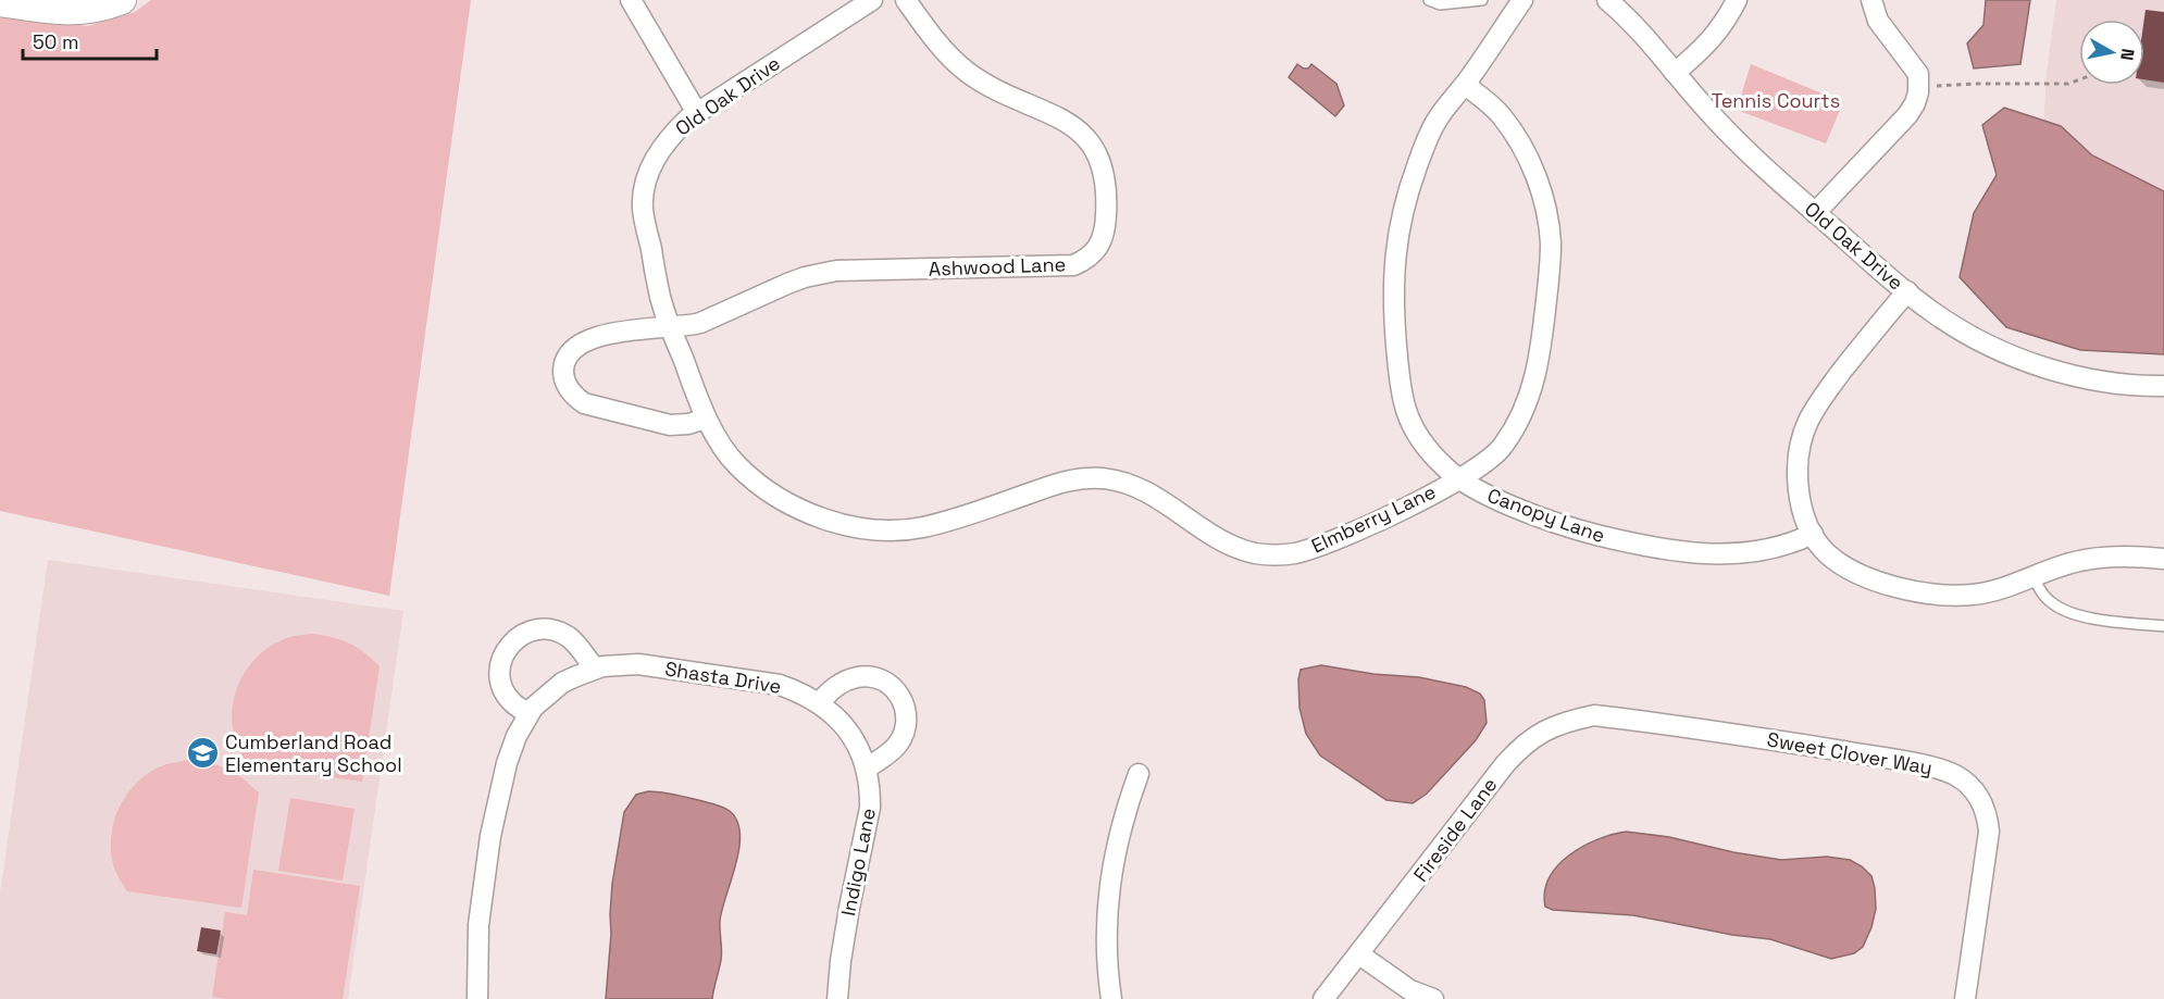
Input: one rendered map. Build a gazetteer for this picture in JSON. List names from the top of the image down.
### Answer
{
  "streets": {
    "street": [
      "Old Oak Drive",
      "Ashwood Lane",
      "Canopy Lane",
      "Elmberry Lane",
      "Shasta Drive",
      "Sweet Clover Way",
      "Fireside Lane",
      "Indigo Lane"
    ]
  },
  "crossings": [
    ["Old Oak Drive", "Ashwood Lane"],
    ["Old Oak Drive", "Elmberry Lane"],
    ["Ashwood Lane", "Elmberry Lane"],
    ["Canopy Lane", "Elmberry Lane"],
    ["Shasta Drive", "Indigo Lane"],
    ["Sweet Clover Way", "Fireside Lane"]
  ],
  "parks": ["Tennis Courts"],
  "places": {
    "school or university": ["Cumberland Road Elementary School"]
  },
  "scale_bar": "50 m",
  "north": "right"
}
